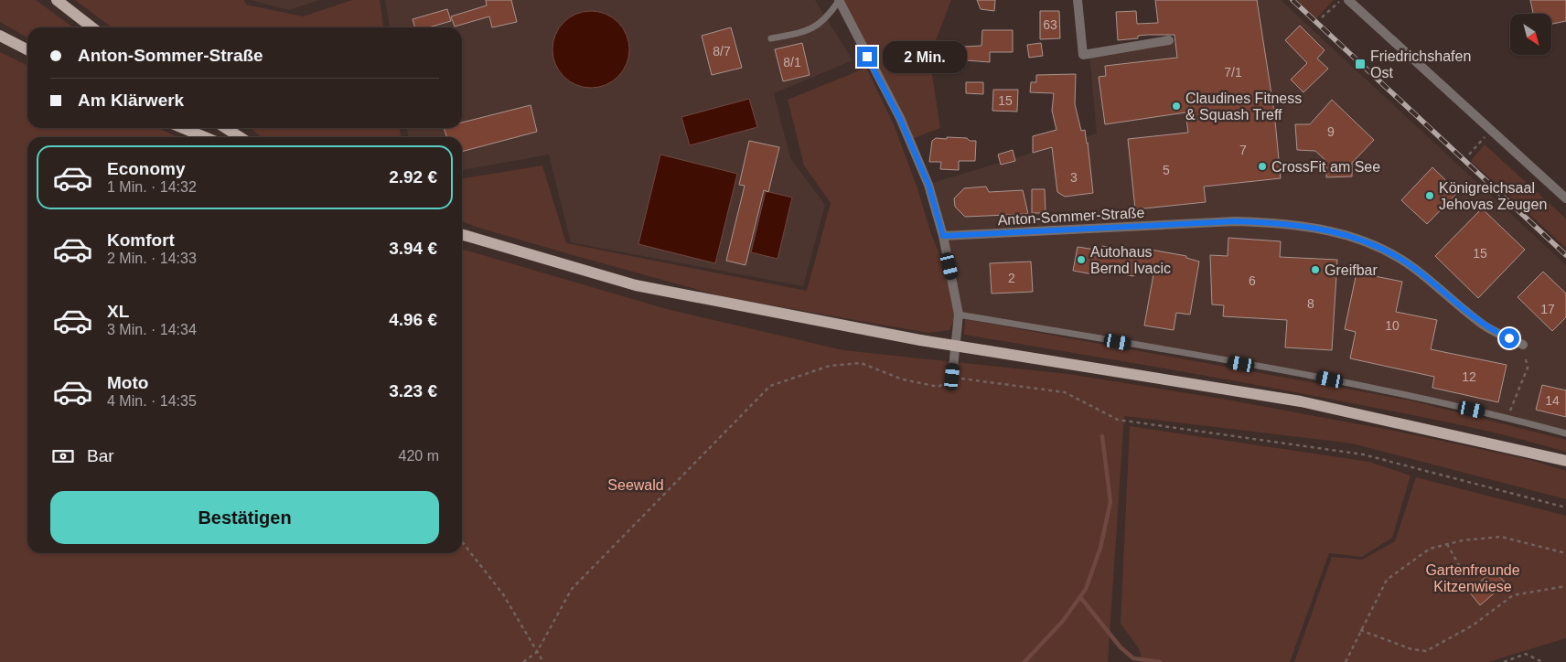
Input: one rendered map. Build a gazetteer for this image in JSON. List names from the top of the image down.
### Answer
{
  "streets": {
    "street": ["Anton-Sommer-Straße"]
  },
  "parks": ["Seewald", "Gartenfreunde Kitzenwiese"],
  "places": {
    "transit": ["Friedrichshafen Ost"],
    "other": [
      "Claudines Fitness & Squash Treff",
      "CrossFit am See",
      "Königreichsaal Jehovas Zeugen",
      "Autohaus Bernd Ivacic",
      "Greifbar"
    ]
  },
  "house_numbers": [
    "63",
    "8/7",
    "8/1",
    "7/1",
    "15",
    "9",
    "7",
    "5",
    "3",
    "15",
    "2",
    "6",
    "8",
    "17",
    "10",
    "12",
    "14"
  ],
  "north": "bottom right",
  "page": {
    "banner": ["Anton-Sommer-Straße", "Am Klärwerk"],
    "bubble": "2 Min.",
    "list": [
      {
        "name": "Economy",
        "note": "1 Min. · 14:32",
        "value": "2.92 €"
      },
      {
        "name": "Komfort",
        "note": "2 Min. · 14:33",
        "value": "3.94 €"
      },
      {
        "name": "XL",
        "note": "3 Min. · 14:34",
        "value": "4.96 €"
      },
      {
        "name": "Moto",
        "note": "4 Min. · 14:35",
        "value": "3.23 €"
      }
    ],
    "pay": ["Bar", "420 m"],
    "buttons": "Bestätigen"
  }
}
